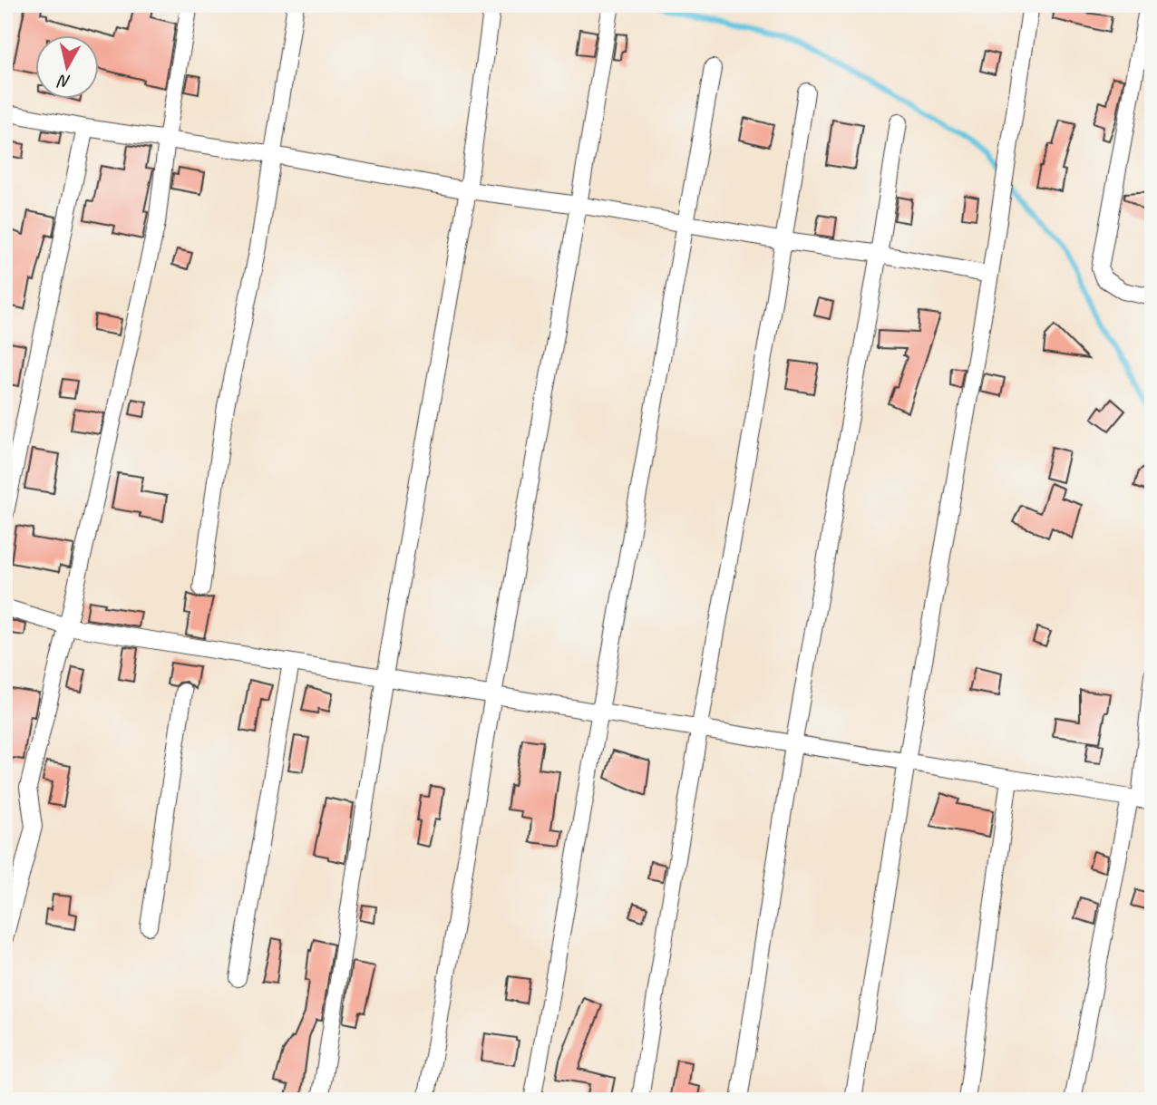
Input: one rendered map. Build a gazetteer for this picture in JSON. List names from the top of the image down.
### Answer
{
  "north": "bottom"
}
